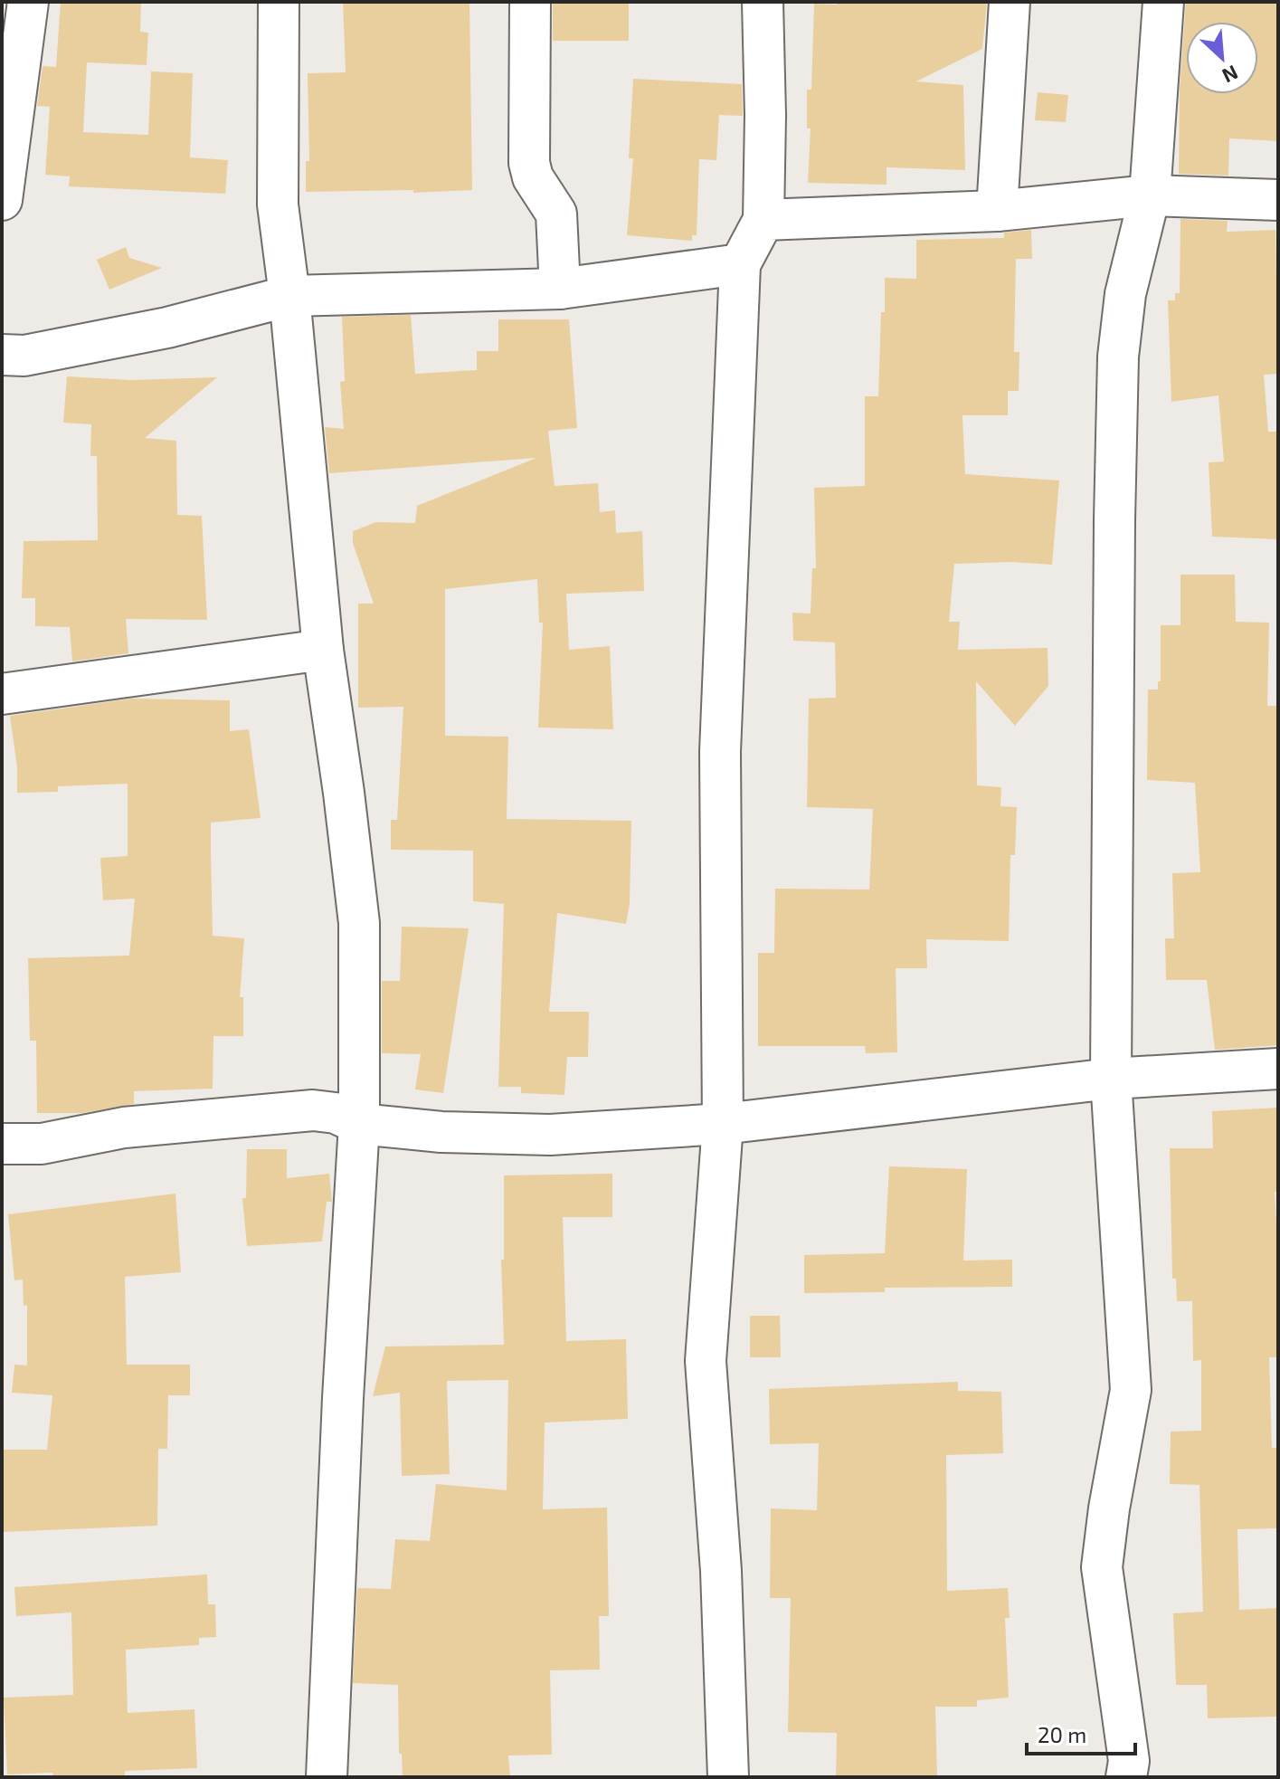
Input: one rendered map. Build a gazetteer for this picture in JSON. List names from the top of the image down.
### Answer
{
  "scale_bar": "20 m",
  "north": "bottom right"
}
